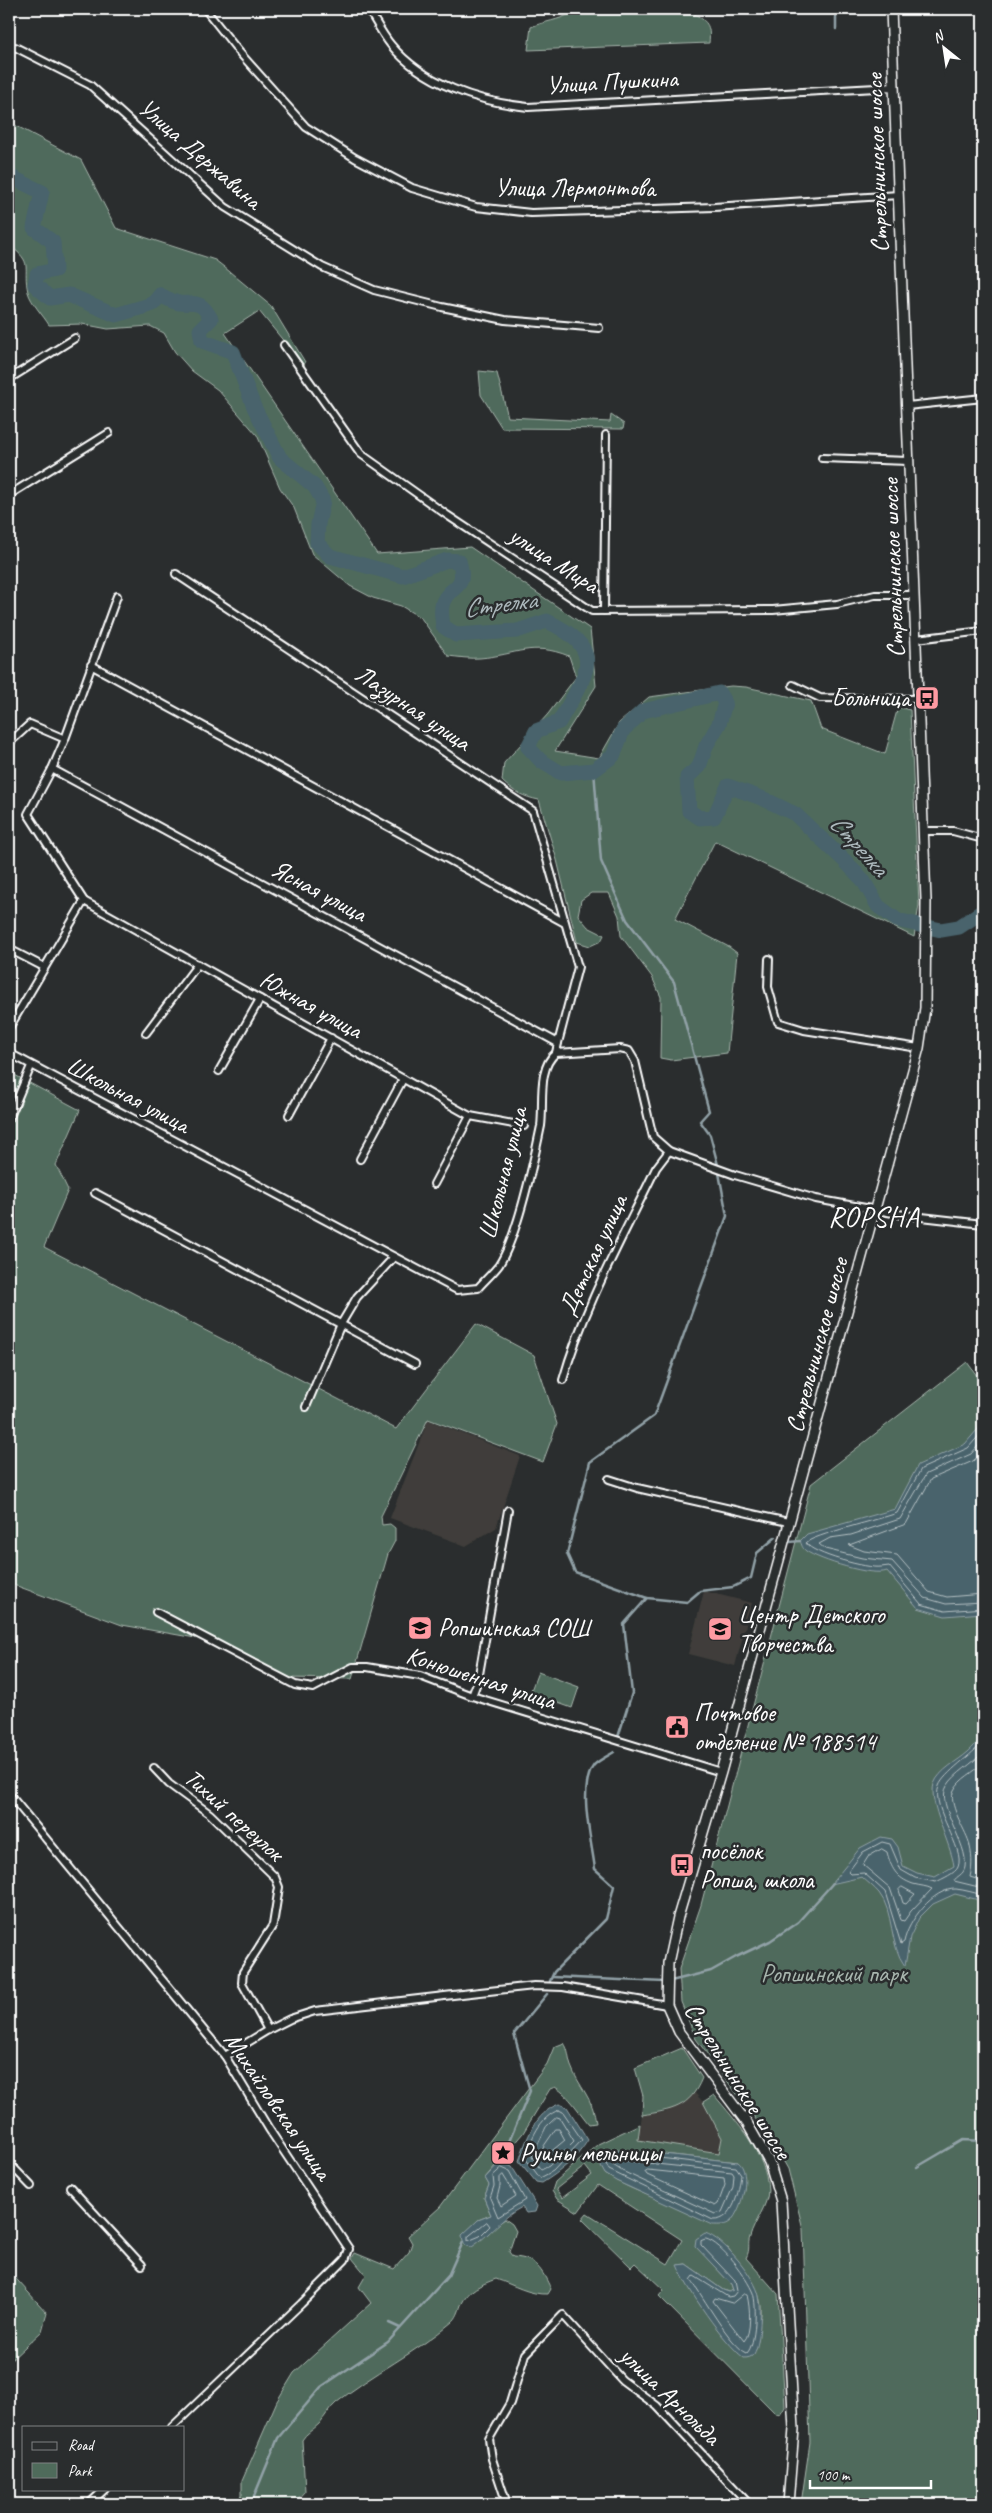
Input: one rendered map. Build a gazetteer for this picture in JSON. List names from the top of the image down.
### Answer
{
  "streets": {
    "main road": ["Стрельнинское шоссе"],
    "street": [
      "Улица Пушкина",
      "Улица Державина",
      "Улица Лермонтова",
      "улица Мира",
      "Лазурная улица",
      "Ясная улица",
      "Южная улица",
      "Школьная улица",
      "Детская улица",
      "Конюшенная улица",
      "Тихий переулок",
      "Михайловская улица",
      "улица Арнольда"
    ]
  },
  "crossings": [
    ["Улица Пушкина", "Стрельнинское шоссе"],
    ["Стрельнинское шоссе", "Улица Лермонтова"],
    ["Стрельнинское шоссе", "улица Мира"],
    ["Стрельнинское шоссе", "Конюшенная улица"],
    ["Лазурная улица", "Ясная улица"]
  ],
  "districts": ["ROPSHA"],
  "water": ["Стрелка"],
  "parks": ["Ропшинский парк"],
  "places": {
    "bus stop": ["Больница", "посёлок Ропша, школа"],
    "school or university": ["Ропшинская СОШ", "Центр Детского Творчества"],
    "public building": ["Почтовое отделение № 188514"],
    "place": ["Руины мельницы"]
  },
  "legend": ["Road", "Park"],
  "scale_bar": "100 m",
  "north": "top left"
}
